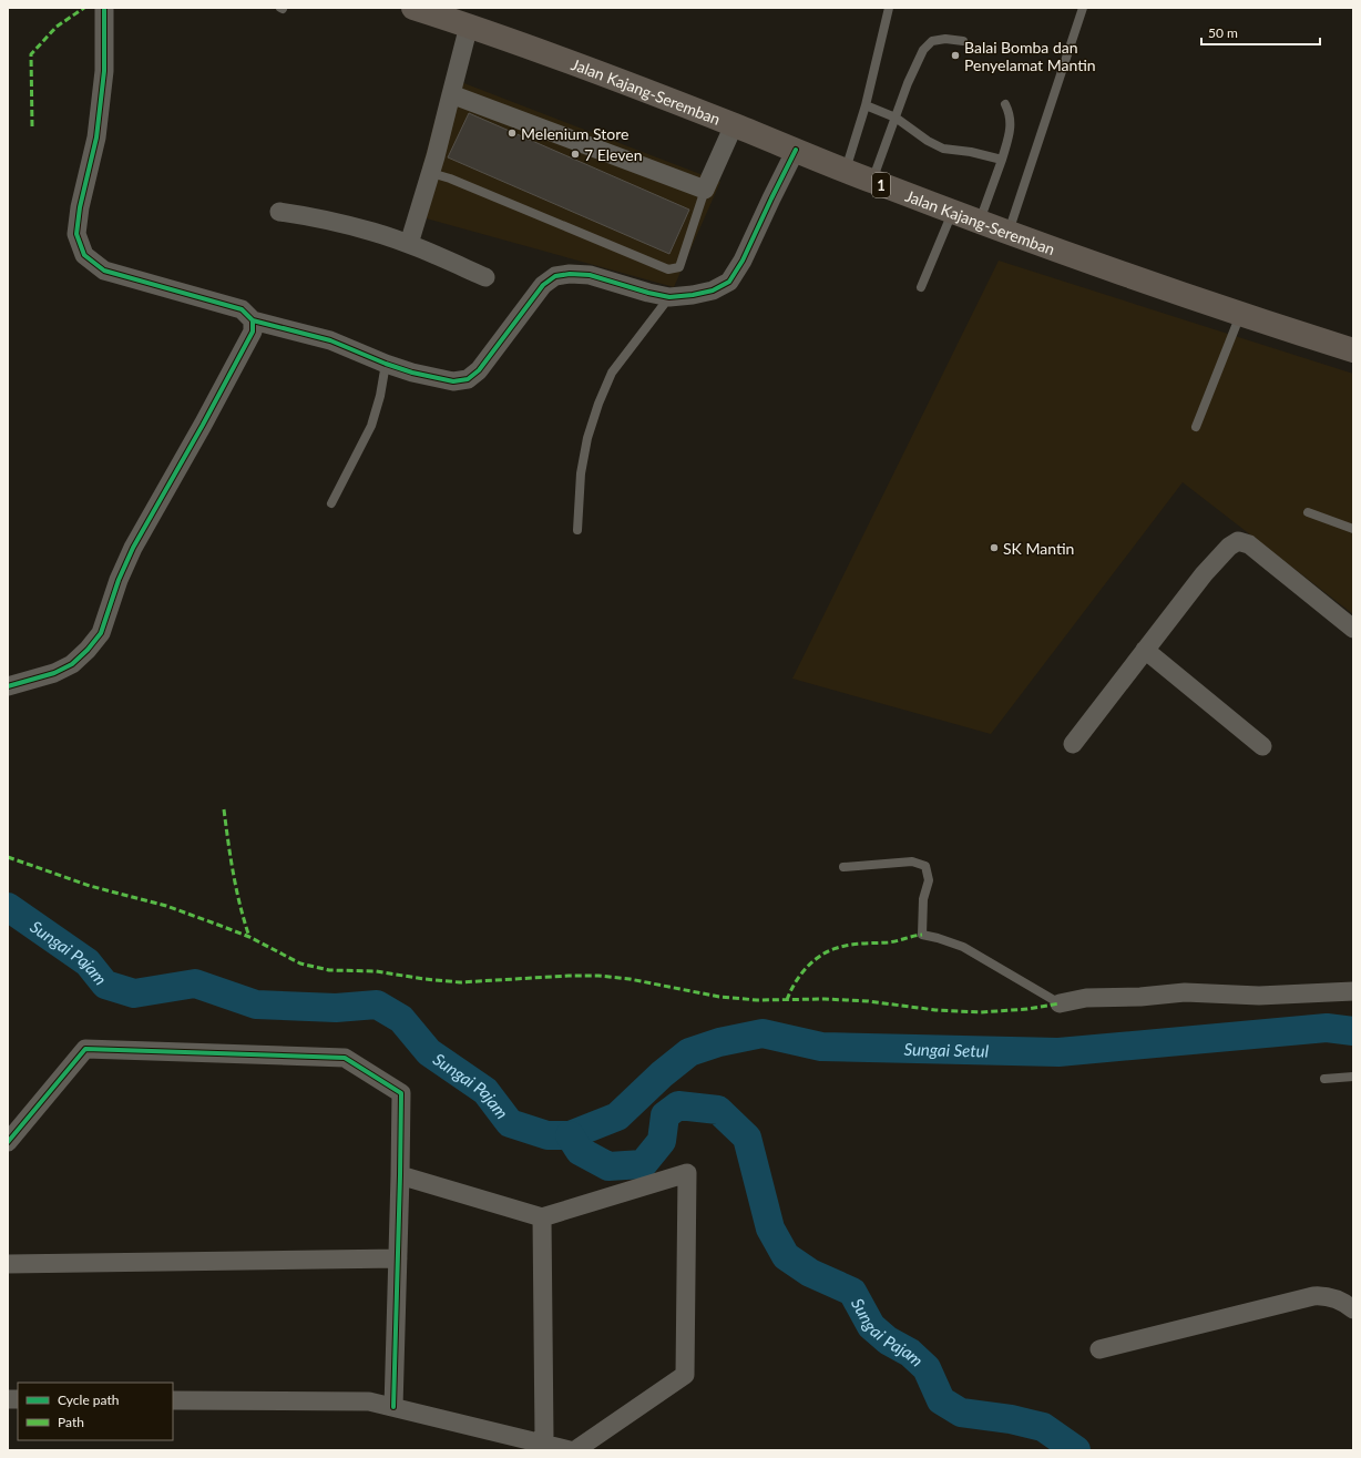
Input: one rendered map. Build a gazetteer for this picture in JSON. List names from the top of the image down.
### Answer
{
  "streets": {
    "main road": ["Jalan Kajang-Seremban", "1"]
  },
  "water": ["Sungai Pajam", "Sungai Setul"],
  "places": [
    "Balai Bomba dan Penyelamat Mantin",
    "Melenium Store",
    "7 Eleven",
    "SK Mantin"
  ],
  "legend": ["Cycle path", "Path"],
  "scale_bar": "50 m"
}
